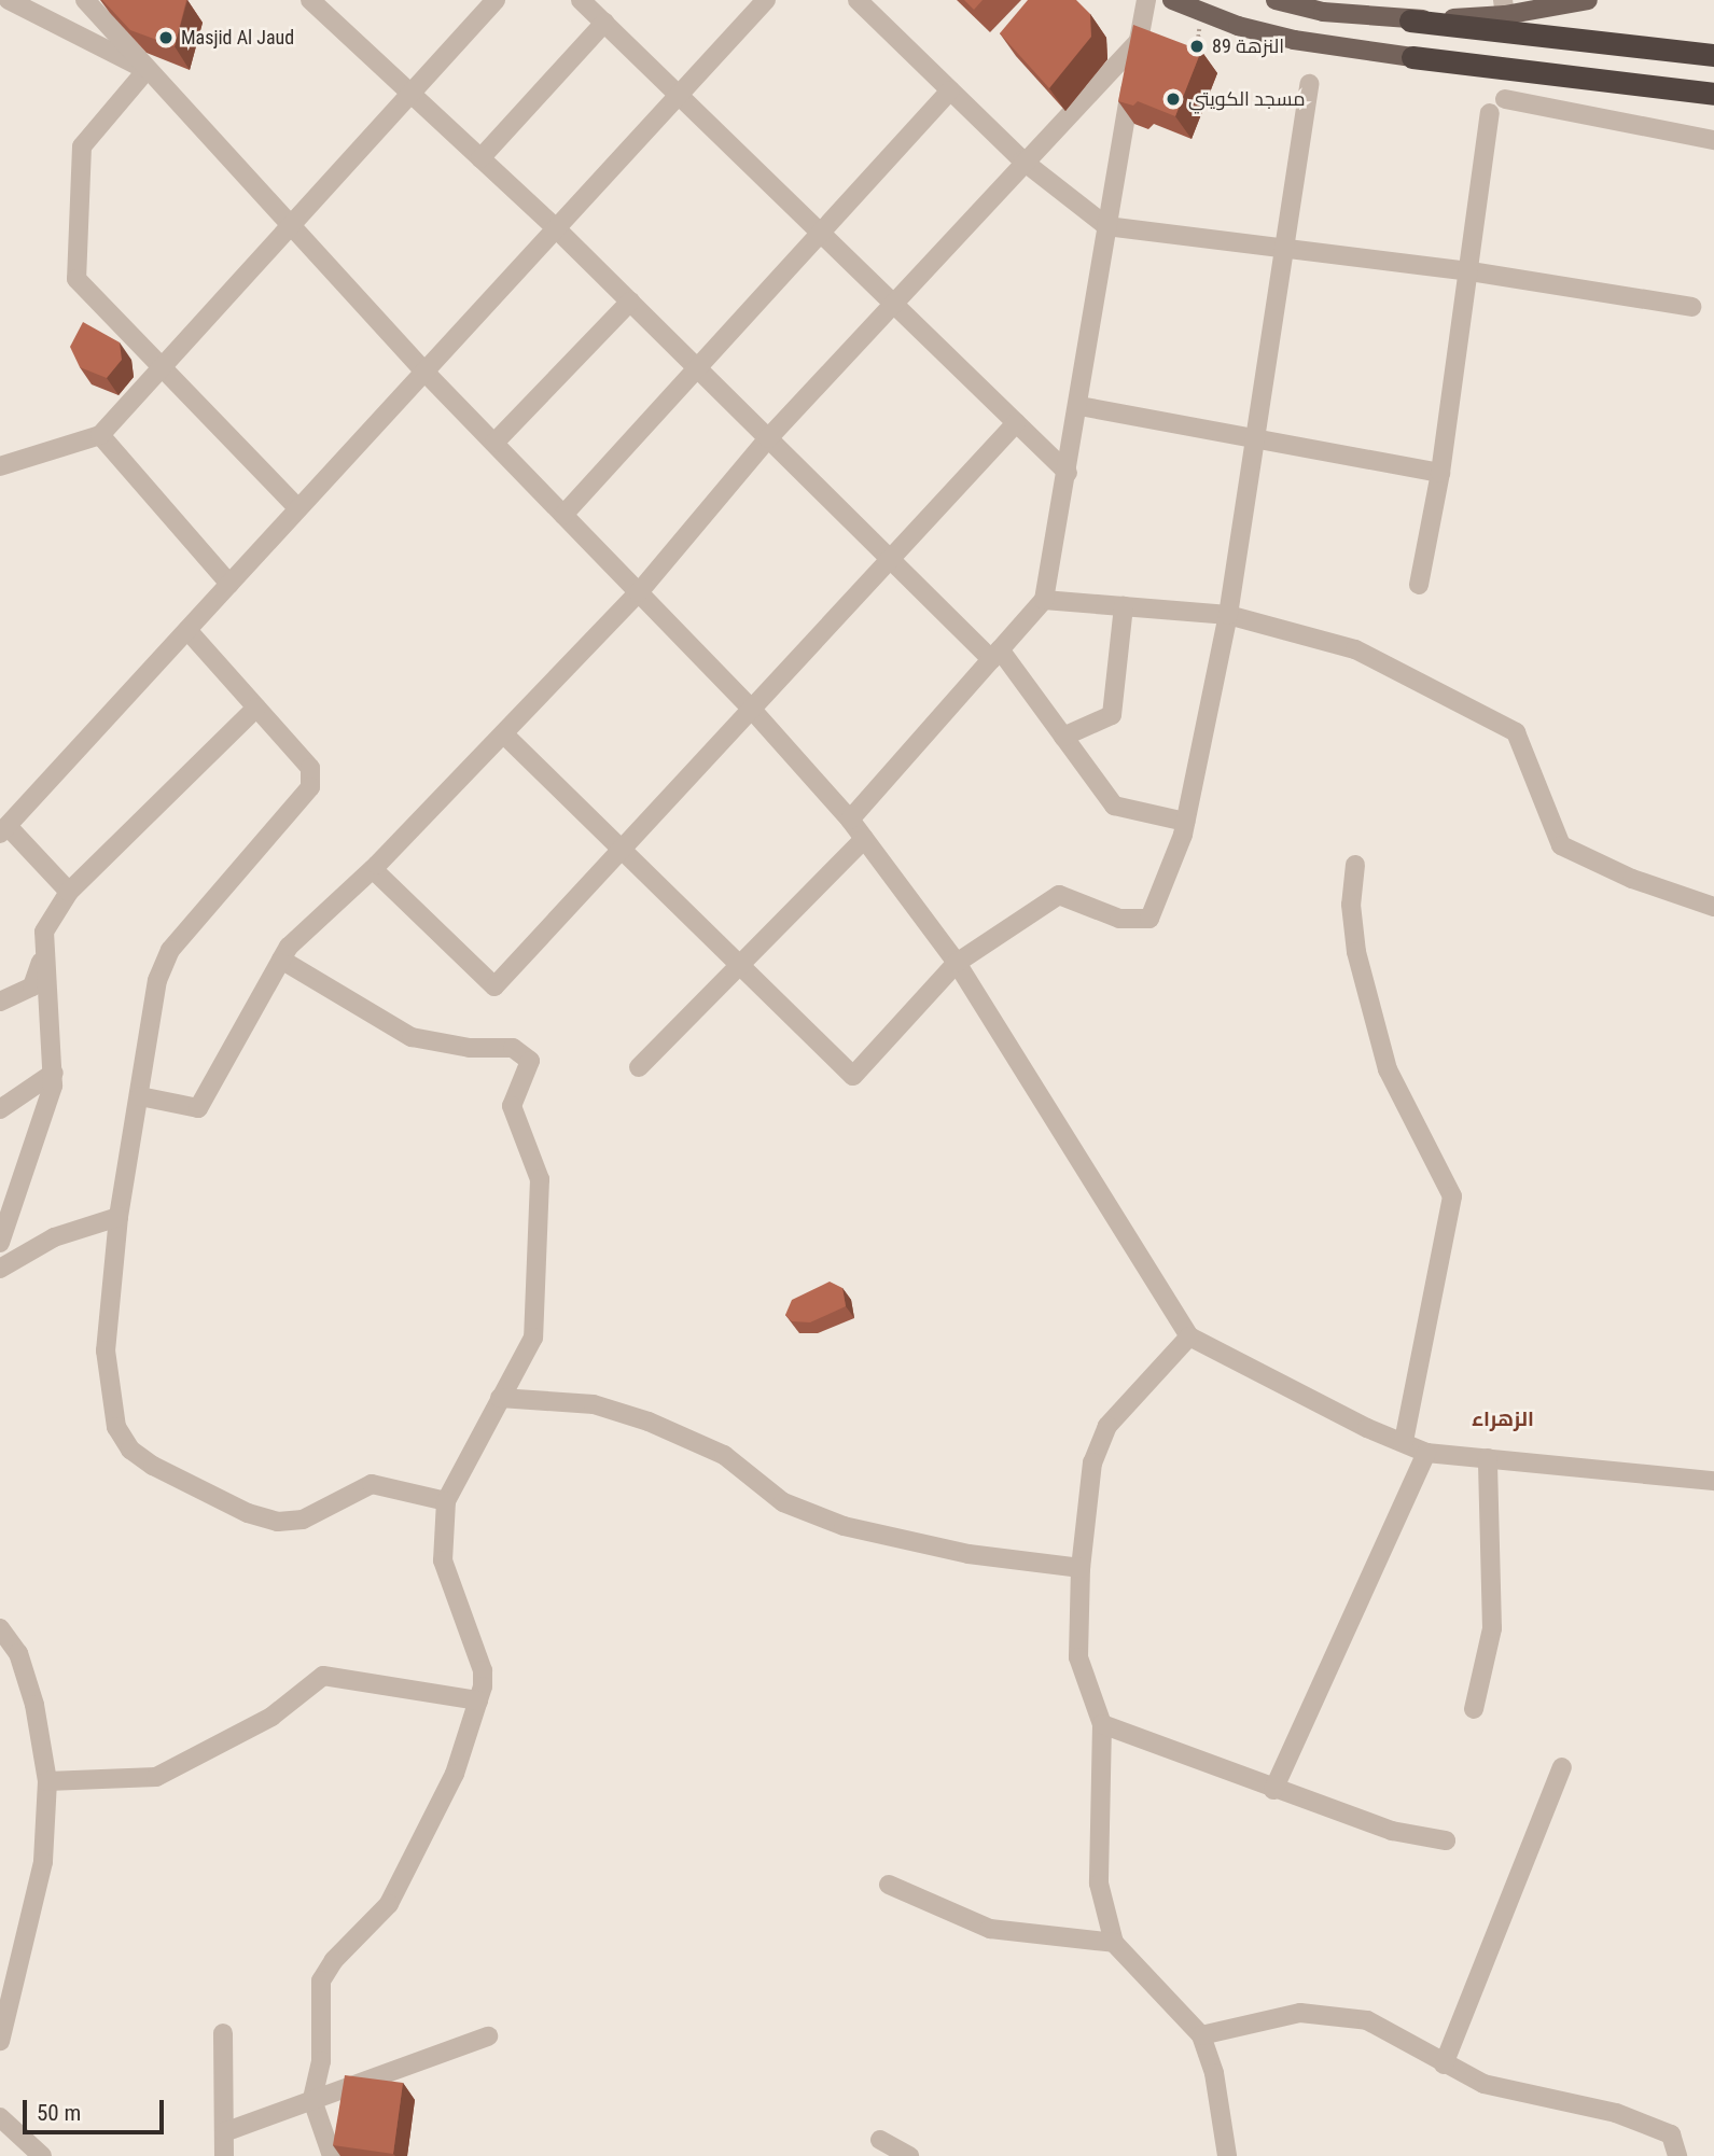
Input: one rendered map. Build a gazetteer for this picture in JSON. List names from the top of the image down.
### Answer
{
  "districts": ["الزهراء"],
  "places": ["Masjid Al Jaud", "النزهة 89", "مسجد الكويتي"],
  "scale_bar": "50 m"
}
